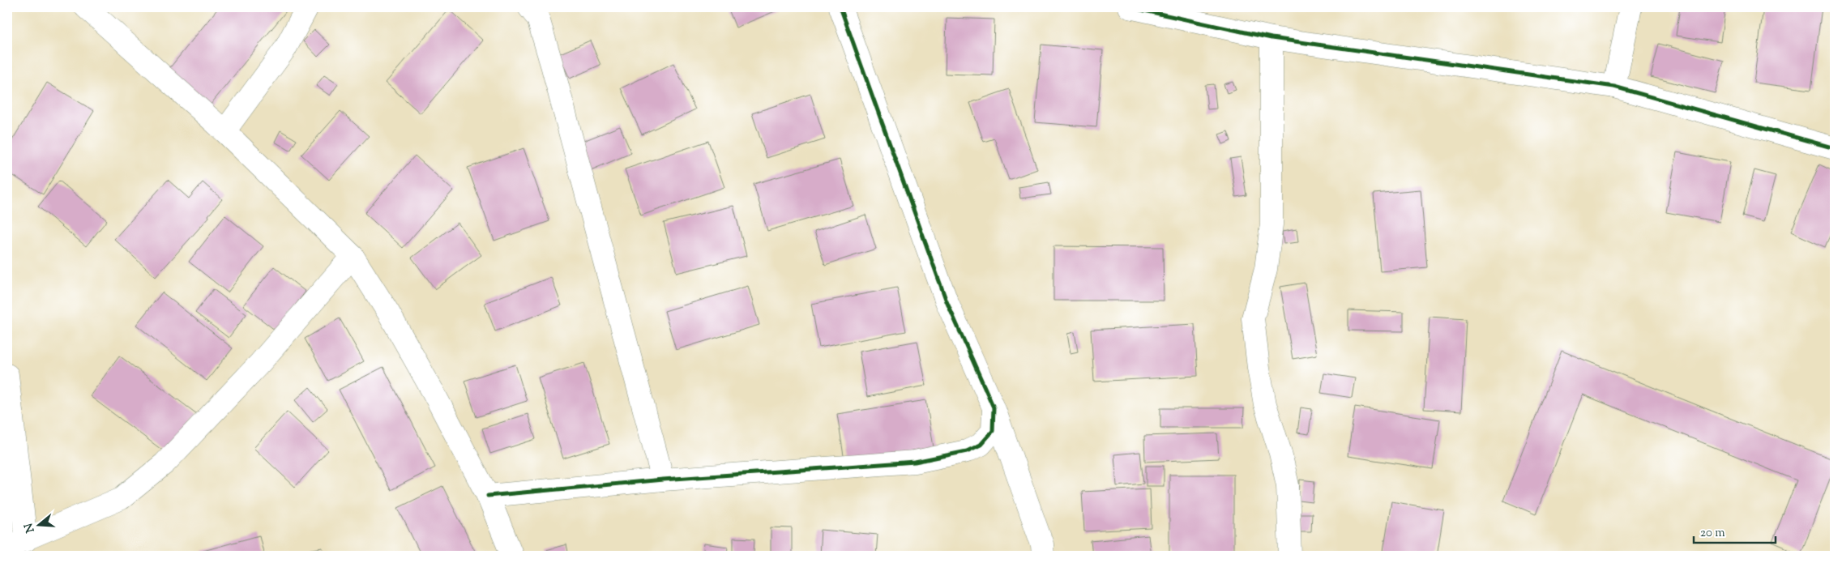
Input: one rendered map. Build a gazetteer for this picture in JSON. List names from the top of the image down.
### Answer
{
  "scale_bar": "20 m",
  "north": "left"
}
